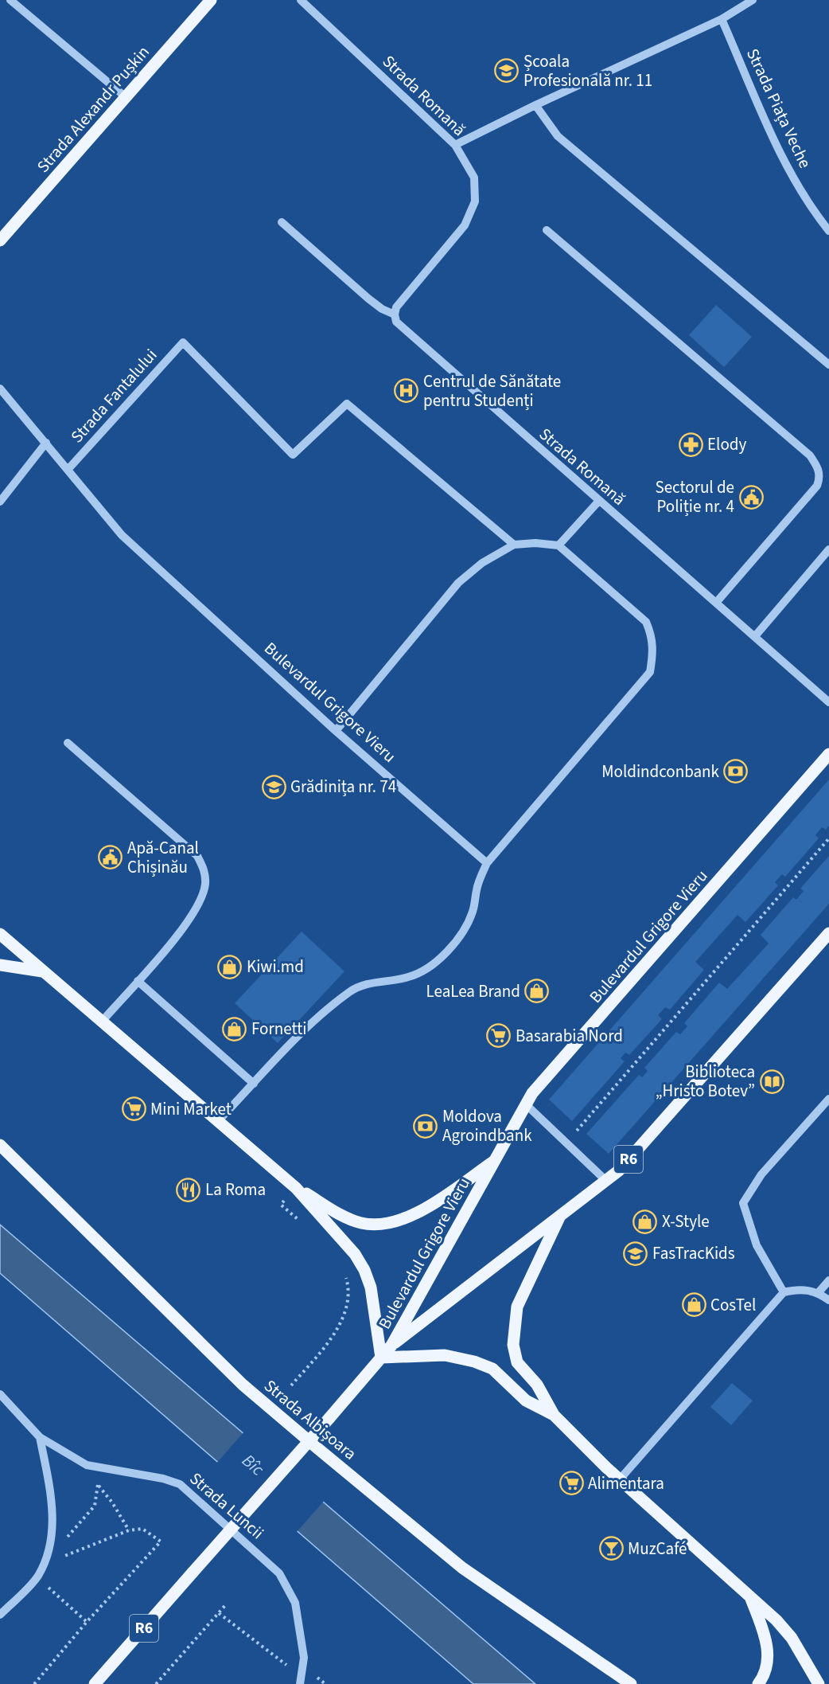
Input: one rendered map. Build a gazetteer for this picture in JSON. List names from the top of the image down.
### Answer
{
  "streets": {
    "main road": [
      "Strada Alexandr Pușkin",
      "Bulevardul Grigore Vieru",
      "R6",
      "Strada Albișoara"
    ],
    "street": [
      "Strada Romană",
      "Strada Piața Veche",
      "Strada Fantalului",
      "Strada Luncii"
    ]
  },
  "crossings": [
    ["Strada Fantalului", "Bulevardul Grigore Vieru"],
    ["Bulevardul Grigore Vieru", "R6"]
  ],
  "water": ["Bîc"],
  "places": {
    "school or university": ["Școala Profesională nr. 11", "Grădinița nr. 74", "FasTracKids"],
    "hospital": ["Centrul de Sănătate pentru Studenți"],
    "pharmacy": ["Elody"],
    "public building": ["Sectorul de Poliție nr. 4", "Apă-Canal Chișinău"],
    "bank": ["Moldindconbank", "Moldova Agroindbank"],
    "shop": [
      "Kiwi.md",
      "LeaLea Brand",
      "Fornetti",
      "X-Style",
      "CosTel"
    ],
    "supermarket": ["Basarabia Nord", "Mini Market", "Alimentara"],
    "library": ["Biblioteca „Hristo Botev”"],
    "restaurant": ["La Roma"],
    "bar": ["MuzCafé"]
  }
}
